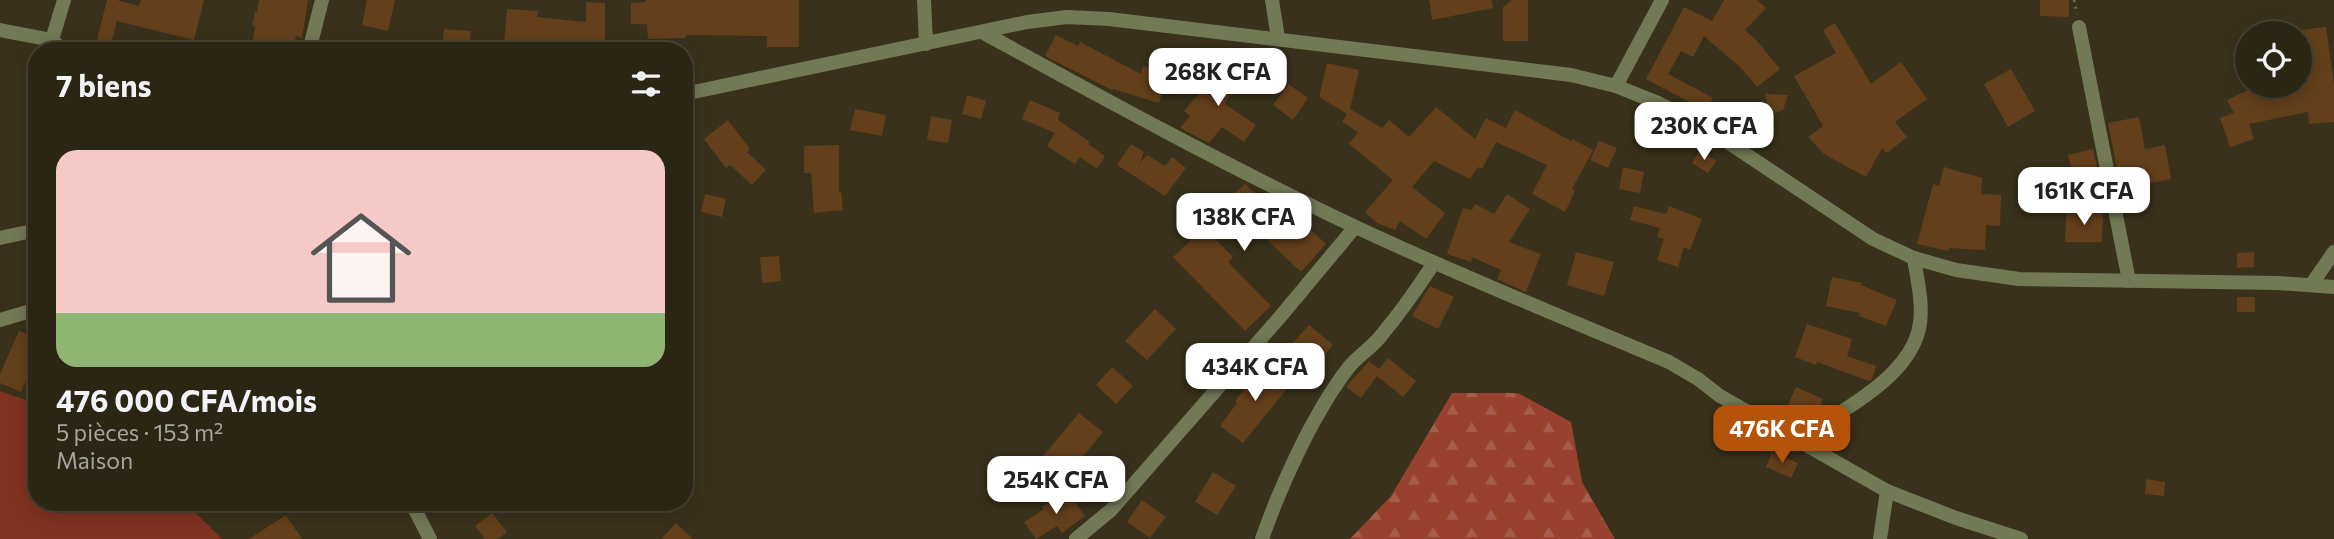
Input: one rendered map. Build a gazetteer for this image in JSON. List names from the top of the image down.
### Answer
{
  "page": {
    "heading": "7 biens",
    "price": [
      "268K CFA",
      "230K CFA",
      "161K CFA",
      "138K CFA",
      "434K CFA",
      "476K CFA",
      "254K CFA"
    ],
    "list": [
      {
        "name": "476 000 CFA/mois",
        "note": "5 pièces · 153 m² · Maison"
      }
    ]
  }
}
